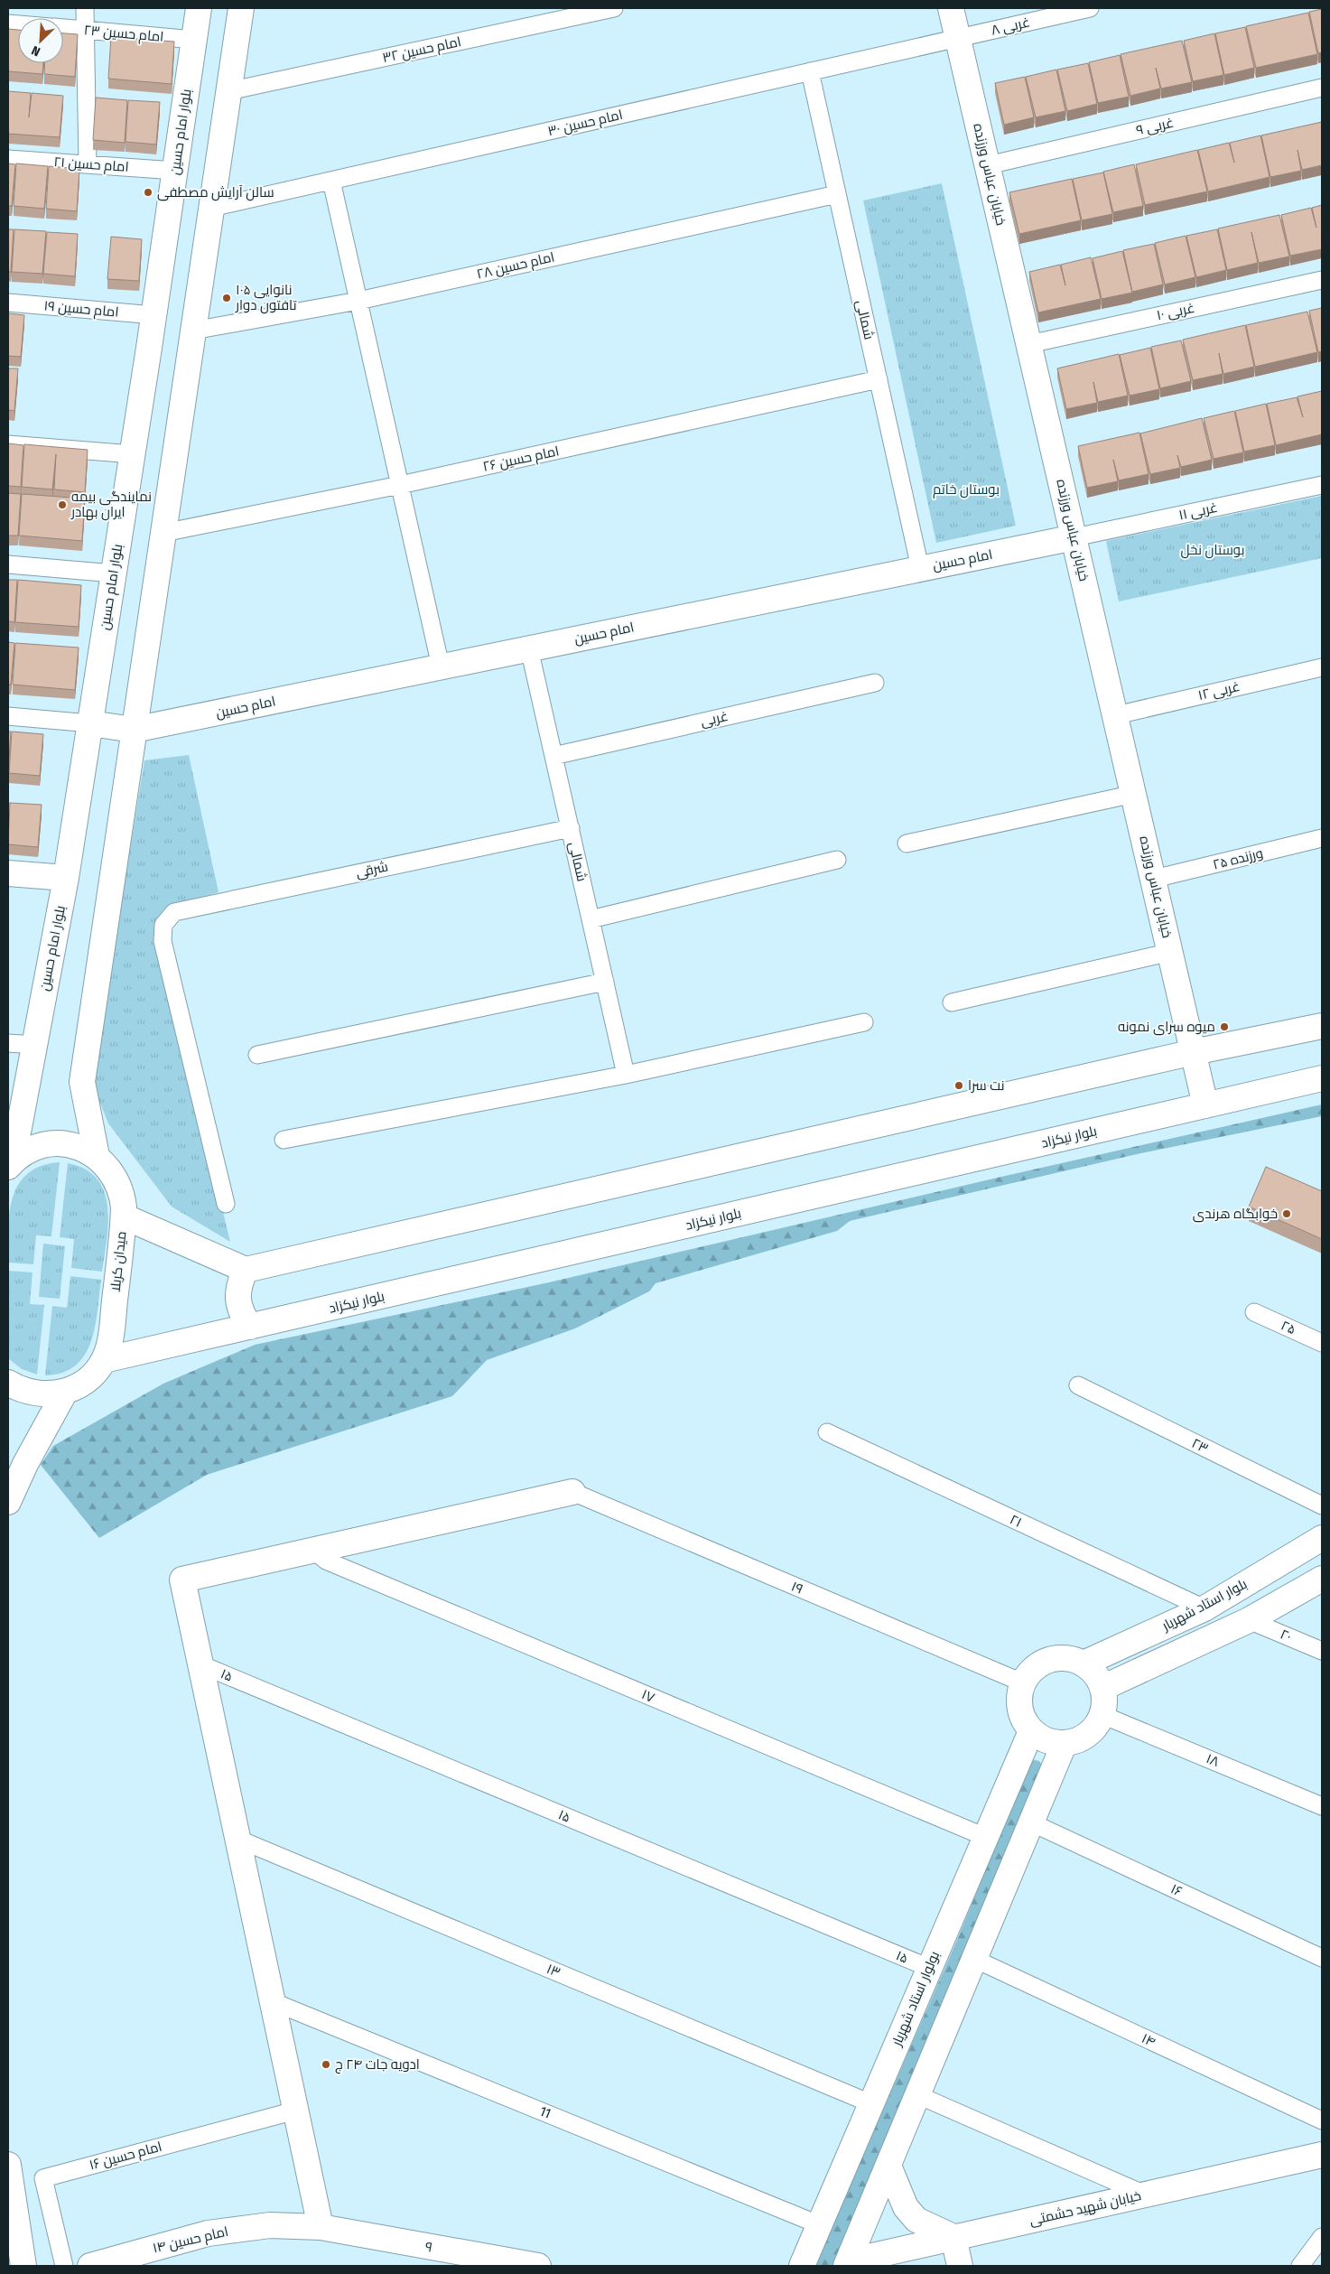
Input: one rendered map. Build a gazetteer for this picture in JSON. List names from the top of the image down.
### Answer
{
  "streets": {
    "street": [
      "غربی ۸",
      "امام حسین ۲۳",
      "امام حسین ۳۲",
      "امام حسین ۳۰",
      "غربی ۹",
      "بلوار امام حسین",
      "امام حسین ۲۱",
      "خیابان عباس ورزنده",
      "امام حسین ۲۸",
      "امام حسین ۱۹",
      "غربی ۱۰",
      "شمالی",
      "امام حسین ۲۶",
      "غربی ۱۱",
      "امام حسین",
      "غربی ۱۲",
      "غربی",
      "ورزنده ۲۵",
      "شرقی",
      "بلوار نیکزاد",
      "میدان کربلا",
      "۲۵",
      "۲۳",
      "۲۱",
      "۱۹",
      "بلوار استاد شهریار",
      "۲۰",
      "۱۵",
      "۱۷",
      "۱۸",
      "۱۶",
      "۱۳",
      "بولوار استاد شهریار",
      "۱۴",
      "11",
      "امام حسین ۱۶",
      "خیابان شهید حشمتی",
      "امام حسین ۱۴",
      "۹"
    ]
  },
  "crossings": [
    ["غربی ۸", "امام حسین ۳۰"],
    ["غربی ۸", "خیابان عباس ورزنده"],
    ["امام حسین ۲۳", "بلوار امام حسین"],
    ["امام حسین ۳۰", "خیابان عباس ورزنده"],
    ["امام حسین ۳۰", "شمالی"],
    ["غربی ۹", "خیابان عباس ورزنده"],
    ["بلوار امام حسین", "امام حسین ۲۱"],
    ["بلوار امام حسین", "امام حسین ۱۹"],
    ["بلوار امام حسین", "امام حسین"],
    ["بلوار امام حسین", "میدان کربلا"],
    ["خیابان عباس ورزنده", "غربی ۱۰"],
    ["خیابان عباس ورزنده", "غربی ۱۱"],
    ["خیابان عباس ورزنده", "امام حسین"],
    ["خیابان عباس ورزنده", "غربی ۱۲"],
    ["خیابان عباس ورزنده", "ورزنده ۲۵"],
    ["خیابان عباس ورزنده", "بلوار نیکزاد"],
    ["امام حسین ۲۸", "شمالی"],
    ["شمالی", "امام حسین ۲۶"],
    ["شمالی", "امام حسین"],
    ["شمالی", "غربی"],
    ["شمالی", "شرقی"],
    ["غربی ۱۱", "امام حسین"],
    ["بلوار نیکزاد", "میدان کربلا"],
    ["۲۱", "بلوار استاد شهریار"],
    ["۱۹", "بلوار استاد شهریار"],
    ["۱۹", "۱۸"],
    ["۱۹", "بولوار استاد شهریار"],
    ["بلوار استاد شهریار", "۱۸"],
    ["بلوار استاد شهریار", "بولوار استاد شهریار"],
    ["۱۵", "بولوار استاد شهریار"],
    ["۱۷", "بولوار استاد شهریار"],
    ["۱۸", "بولوار استاد شهریار"],
    ["۱۳", "بولوار استاد شهریار"],
    ["بولوار استاد شهریار", "11"],
    ["امام حسین ۱۴", "۹"]
  ],
  "parks": ["بوستان خاتم", "بوستان نخل"],
  "places": [
    "سالن آرایش مصطفی",
    "نانوایی ۱۰۵ تافتون دوار",
    "نمایندگی بیمه ایران بهادر",
    "میوه سرای نمونه",
    "نت سرا",
    "خوابگاه هرندی",
    "ادویه جات ۲۴ ج"
  ],
  "north": "bottom left"
}
